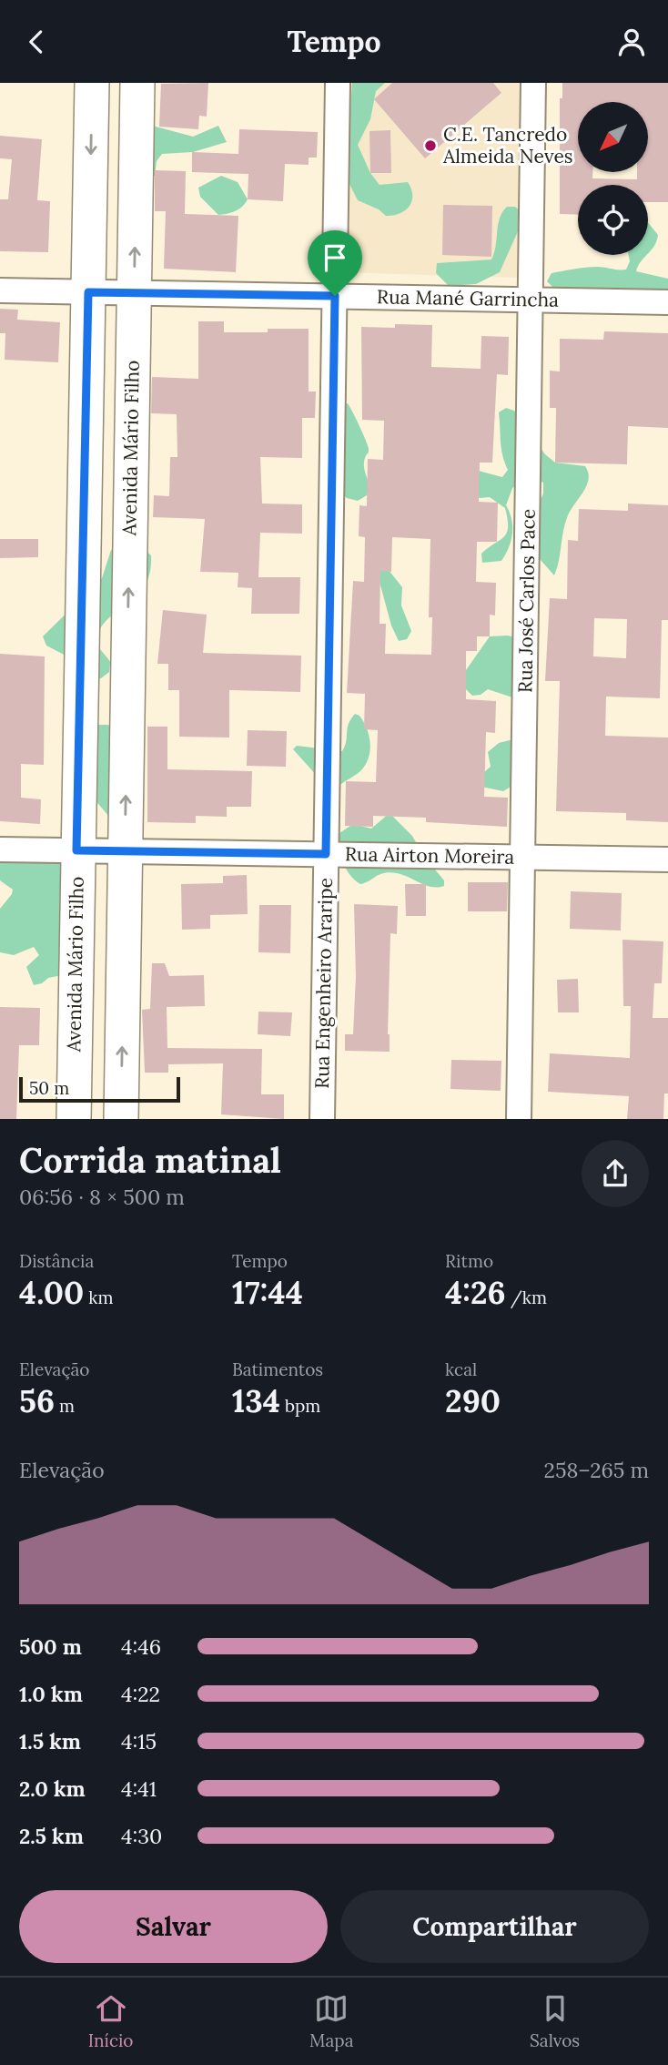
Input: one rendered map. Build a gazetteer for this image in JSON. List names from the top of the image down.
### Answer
{
  "streets": {
    "main road": ["Avenida Mário Filho"],
    "street": [
      "Rua Mané Garrincha",
      "Rua José Carlos Pace",
      "Rua Airton Moreira",
      "Rua Engenheiro Araripe"
    ]
  },
  "crossings": [
    ["Rua Mané Garrincha", "Avenida Mário Filho"],
    ["Rua Mané Garrincha", "Rua José Carlos Pace"],
    ["Rua Mané Garrincha", "Rua Engenheiro Araripe"],
    ["Avenida Mário Filho", "Rua Airton Moreira"],
    ["Rua José Carlos Pace", "Rua Airton Moreira"],
    ["Rua Airton Moreira", "Rua Engenheiro Araripe"]
  ],
  "places": ["C.E. Tancredo Almeida Neves"],
  "scale_bar": "50 m",
  "north": "bottom left",
  "page": {
    "header": "Tempo",
    "scale": "50 m",
    "heading": ["Corrida matinal", "06:56 · 8 × 500 m"],
    "stats": [
      ["Distância", "4.00 km"],
      ["Tempo", "17:44"],
      ["Ritmo", "4:26 /km"],
      ["Elevação", "56 m"],
      ["Batimentos", "134 bpm"],
      ["kcal", "290"]
    ],
    "chart": ["Elevação", "258–265 m"],
    "list": [
      {
        "name": "500 m",
        "note": "4:46"
      },
      {
        "name": "1.0 km",
        "note": "4:22"
      },
      {
        "name": "1.5 km",
        "note": "4:15"
      },
      {
        "name": "2.0 km",
        "note": "4:41"
      },
      {
        "name": "2.5 km",
        "note": "4:30"
      }
    ],
    "buttons": ["Salvar", "Compartilhar"],
    "tabs": ["Início", "Mapa", "Salvos"]
  }
}
